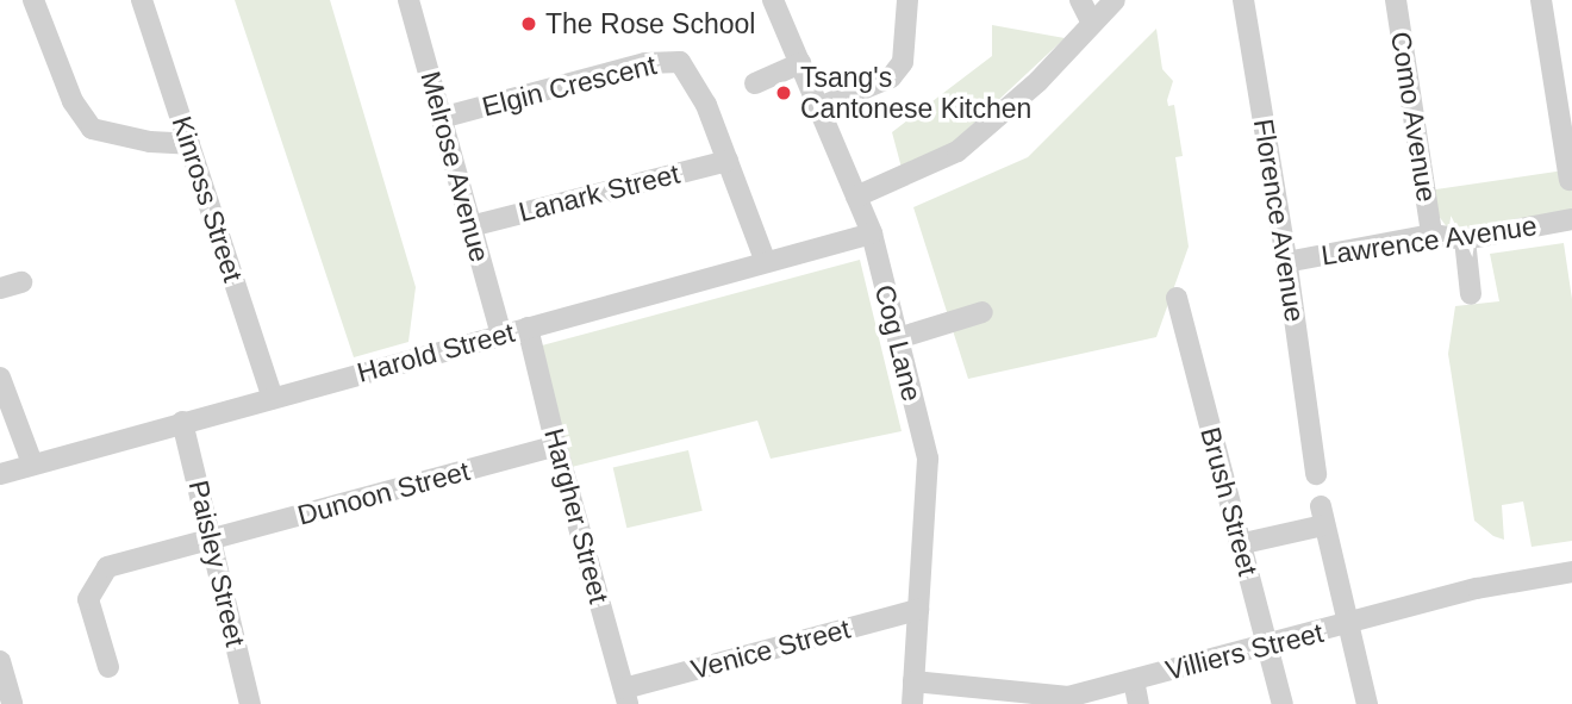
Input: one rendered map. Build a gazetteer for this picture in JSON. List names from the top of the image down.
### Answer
{
  "streets": {
    "street": [
      "Elgin Crescent",
      "Como Avenue",
      "Melrose Avenue",
      "Lanark Street",
      "Kinross Street",
      "Florence Avenue",
      "Lawrence Avenue",
      "Cog Lane",
      "Harold Street",
      "Dunoon Street",
      "Brush Street",
      "Hargher Street",
      "Paisley Street",
      "Venice Street",
      "Villiers Street"
    ]
  },
  "crossings": [
    ["Elgin Crescent", "Melrose Avenue"],
    ["Elgin Crescent", "Lanark Street"],
    ["Elgin Crescent", "Harold Street"],
    ["Como Avenue", "Lawrence Avenue"],
    ["Melrose Avenue", "Lanark Street"],
    ["Melrose Avenue", "Harold Street"],
    ["Kinross Street", "Harold Street"],
    ["Florence Avenue", "Lawrence Avenue"],
    ["Cog Lane", "Harold Street"],
    ["Cog Lane", "Venice Street"],
    ["Cog Lane", "Villiers Street"],
    ["Harold Street", "Hargher Street"],
    ["Harold Street", "Paisley Street"],
    ["Dunoon Street", "Hargher Street"],
    ["Dunoon Street", "Paisley Street"],
    ["Brush Street", "Villiers Street"],
    ["Hargher Street", "Venice Street"]
  ],
  "places": ["The Rose School", "Tsang's Cantonese Kitchen"]
}
